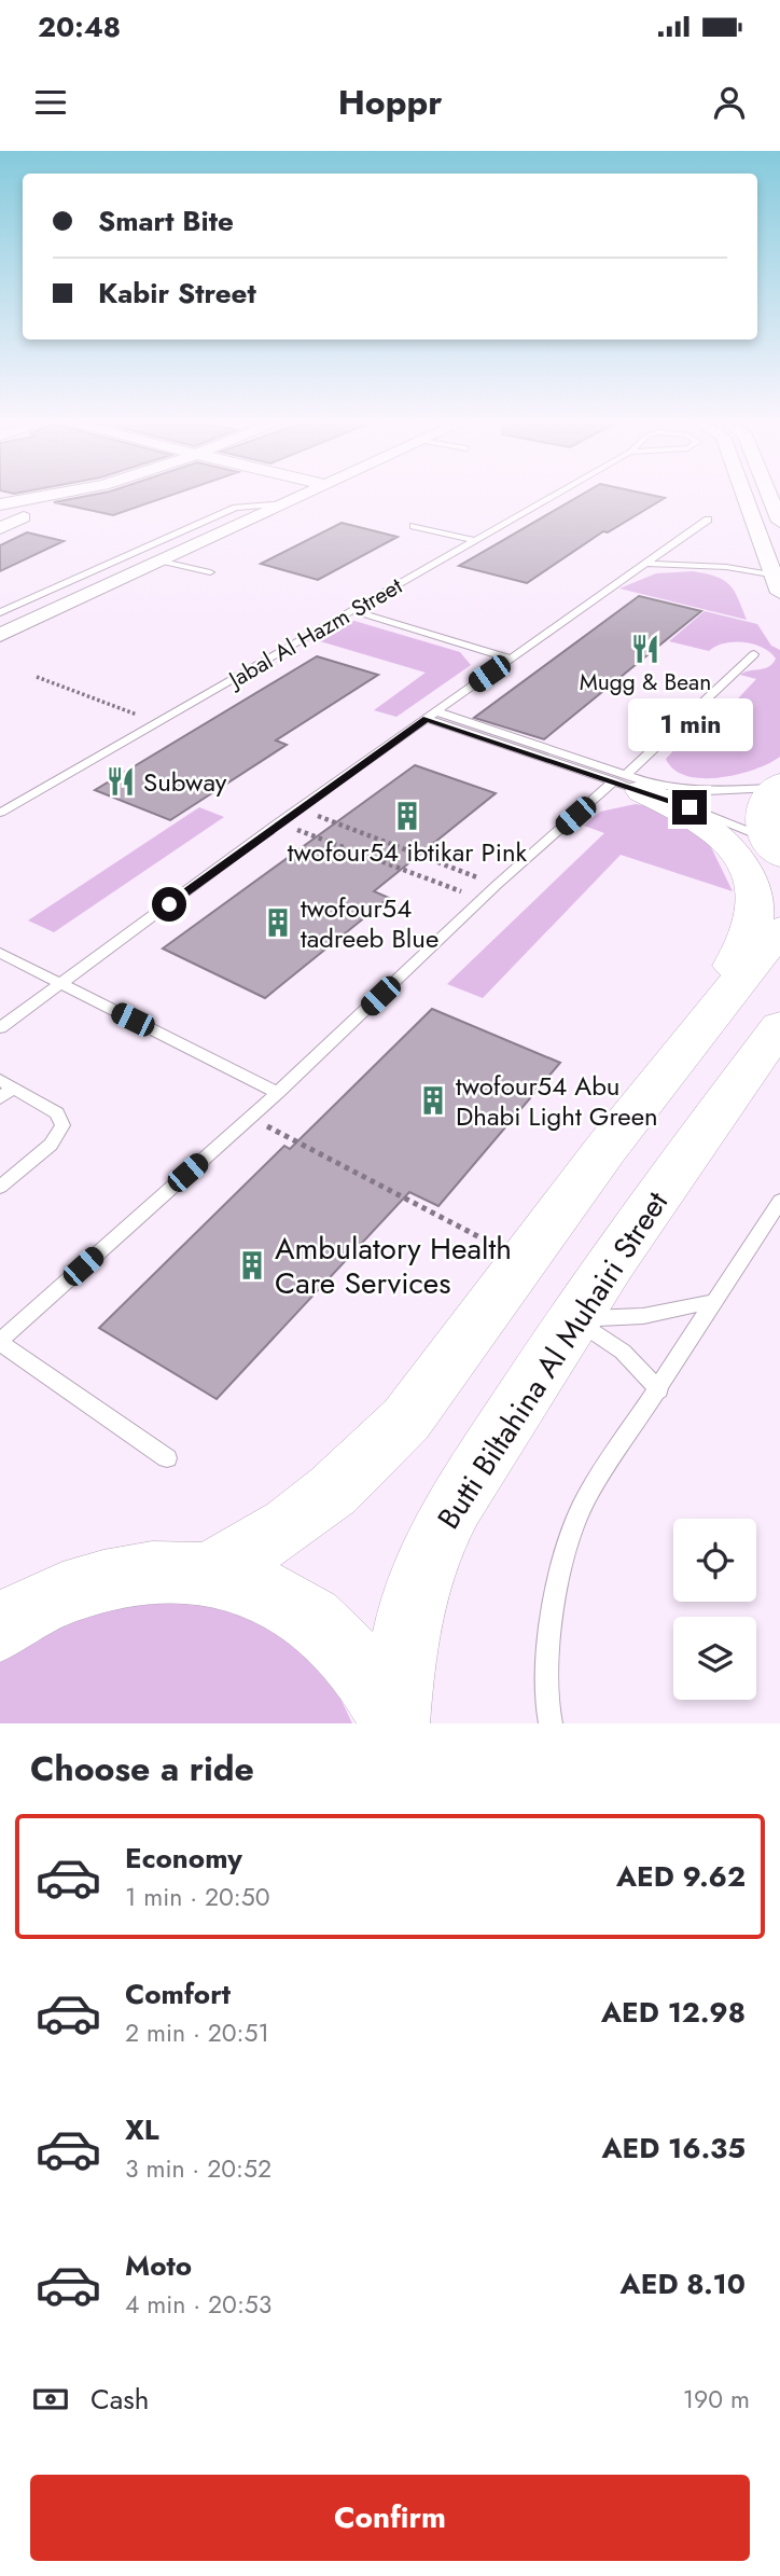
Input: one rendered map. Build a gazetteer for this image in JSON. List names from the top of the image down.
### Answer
{
  "streets": {
    "street": ["Butti Biltahina Al Muhairi Street"],
    "lane": ["Jabal Al Hazm Street"]
  },
  "places": {
    "restaurant": ["Mugg & Bean", "Subway"],
    "building": [
      "twofour54 ibtikar Pink",
      "twofour54 tadreeb Blue",
      "twofour54 Abu Dhabi Light Green",
      "Ambulatory Health Care Services"
    ]
  },
  "page": {
    "status": "20:48",
    "header": "Hoppr",
    "banner": ["Smart Bite", "Kabir Street"],
    "bubble": "1 min",
    "heading": "Choose a ride",
    "list": [
      {
        "name": "Economy",
        "note": "1 min · 20:50",
        "value": "AED 9.62"
      },
      {
        "name": "Comfort",
        "note": "2 min · 20:51",
        "value": "AED 12.98"
      },
      {
        "name": "XL",
        "note": "3 min · 20:52",
        "value": "AED 16.35"
      },
      {
        "name": "Moto",
        "note": "4 min · 20:53",
        "value": "AED 8.10"
      }
    ],
    "pay": ["Cash", "190 m"],
    "buttons": "Confirm"
  }
}
